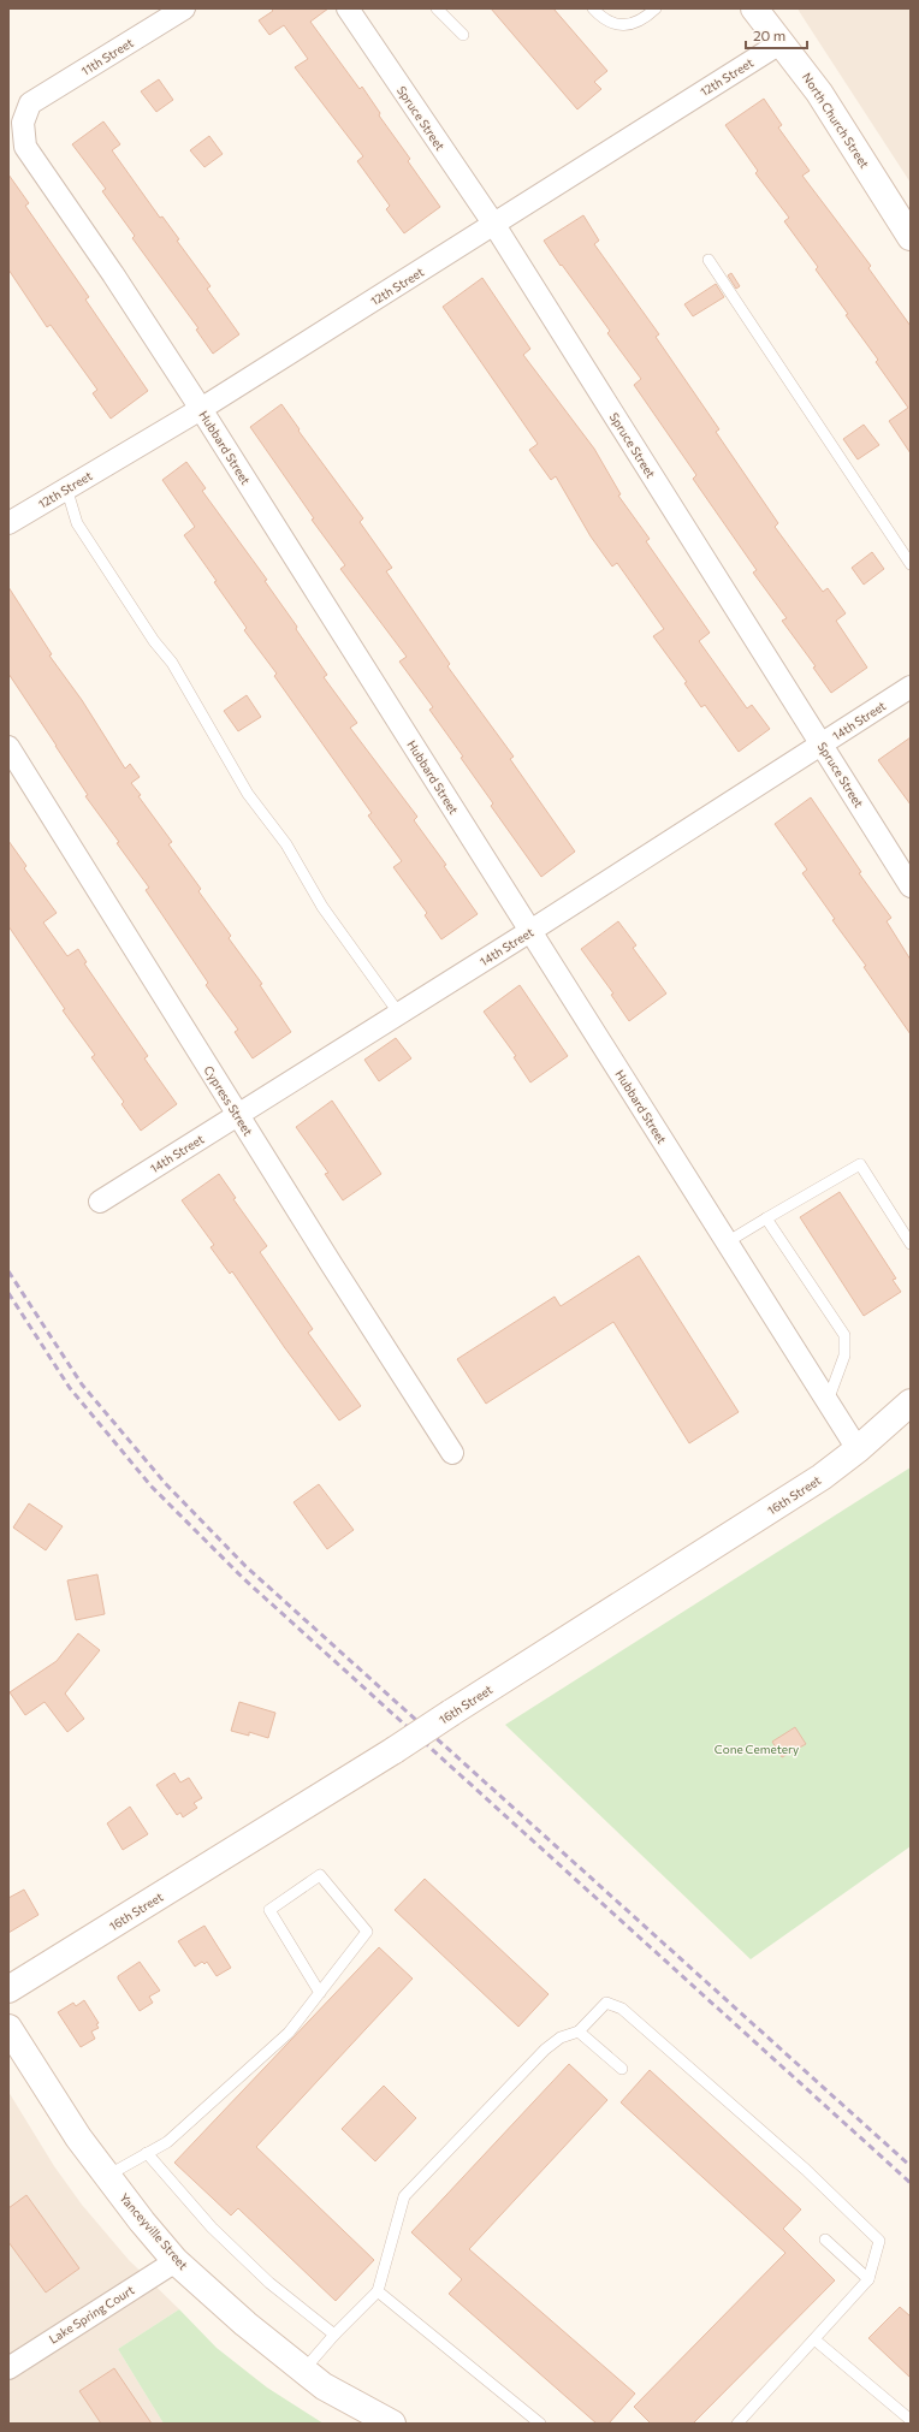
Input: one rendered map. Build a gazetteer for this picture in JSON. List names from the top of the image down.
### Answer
{
  "streets": {
    "street": [
      "11th Street",
      "12th Street",
      "Spruce Street",
      "North Church Street",
      "Hubbard Street",
      "14th Street",
      "Cypress Street",
      "16th Street",
      "Yanceyville Street",
      "Lake Spring Court"
    ]
  },
  "crossings": [
    ["11th Street", "Hubbard Street"],
    ["12th Street", "Spruce Street"],
    ["12th Street", "North Church Street"],
    ["12th Street", "Hubbard Street"],
    ["Spruce Street", "14th Street"],
    ["Hubbard Street", "14th Street"],
    ["Hubbard Street", "16th Street"],
    ["14th Street", "Cypress Street"],
    ["Yanceyville Street", "Lake Spring Court"]
  ],
  "parks": ["Cone Cemetery"],
  "scale_bar": "20 m"
}
